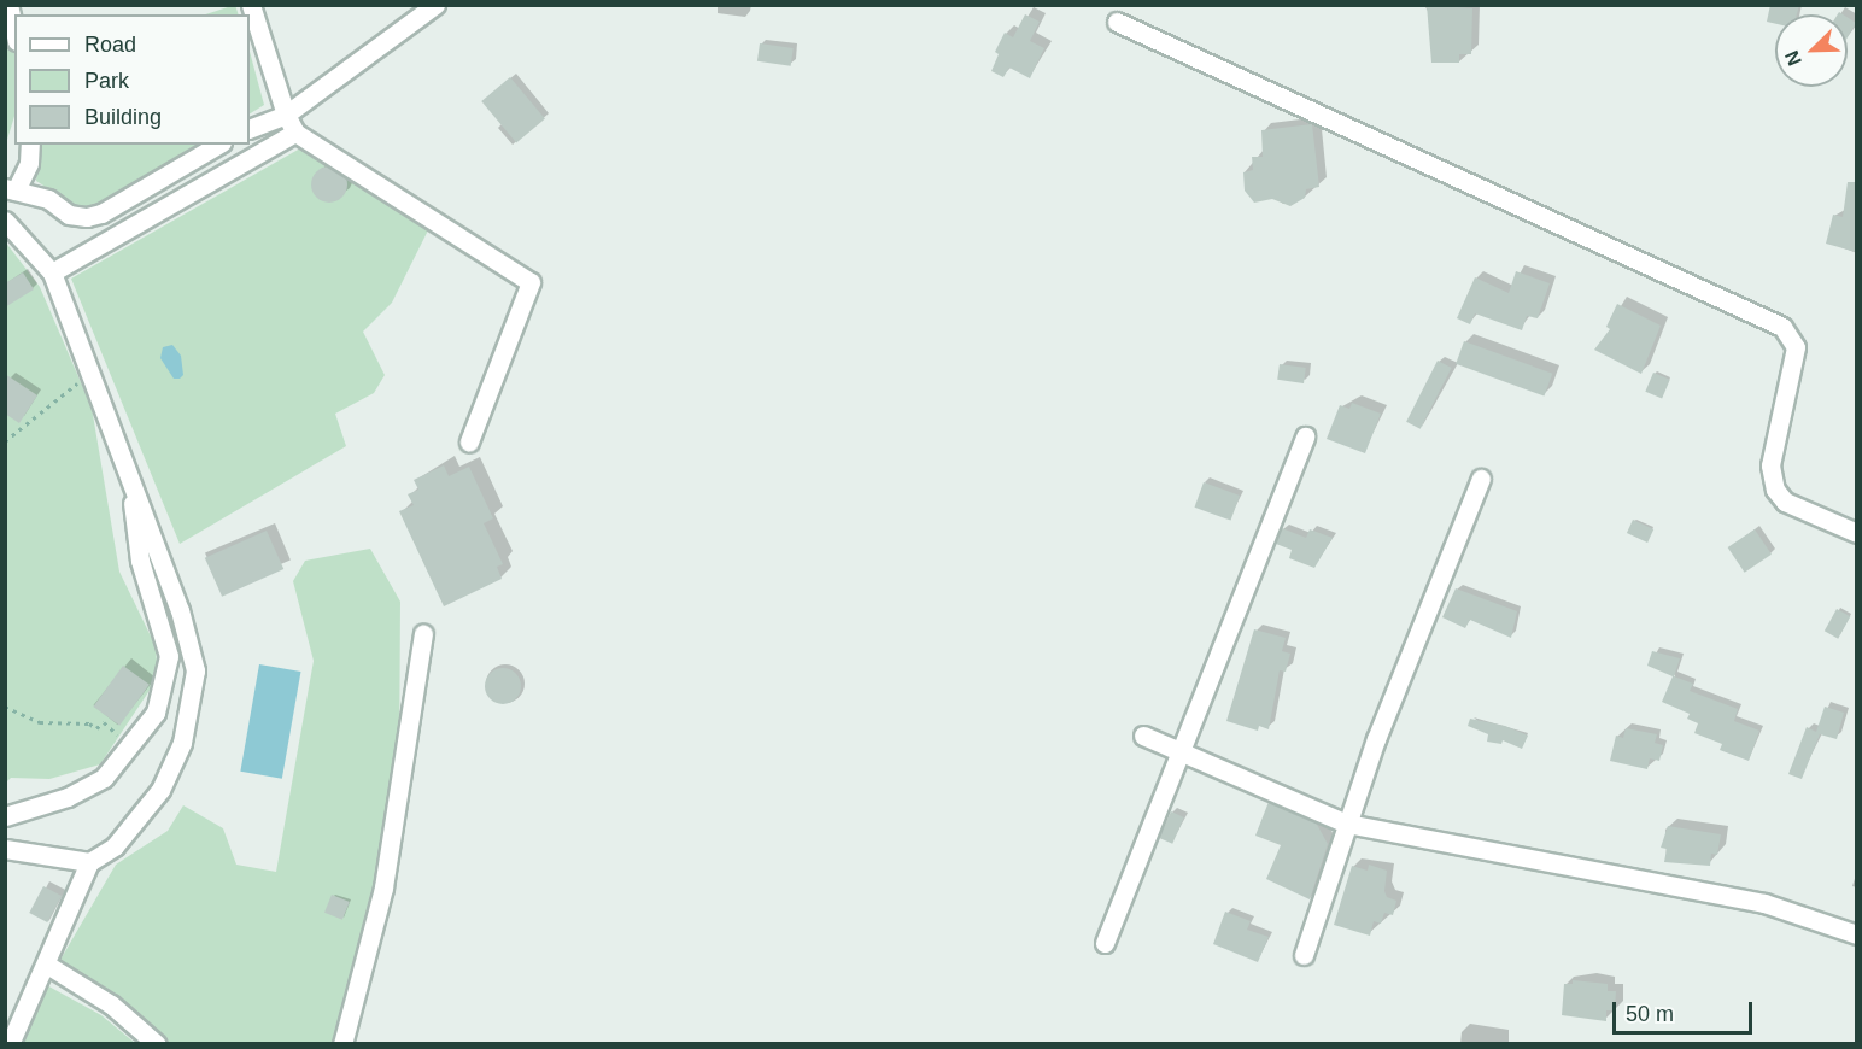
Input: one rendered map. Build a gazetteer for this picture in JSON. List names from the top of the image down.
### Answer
{
  "legend": ["Road", "Park", "Building"],
  "scale_bar": "50 m",
  "north": "bottom left"
}
